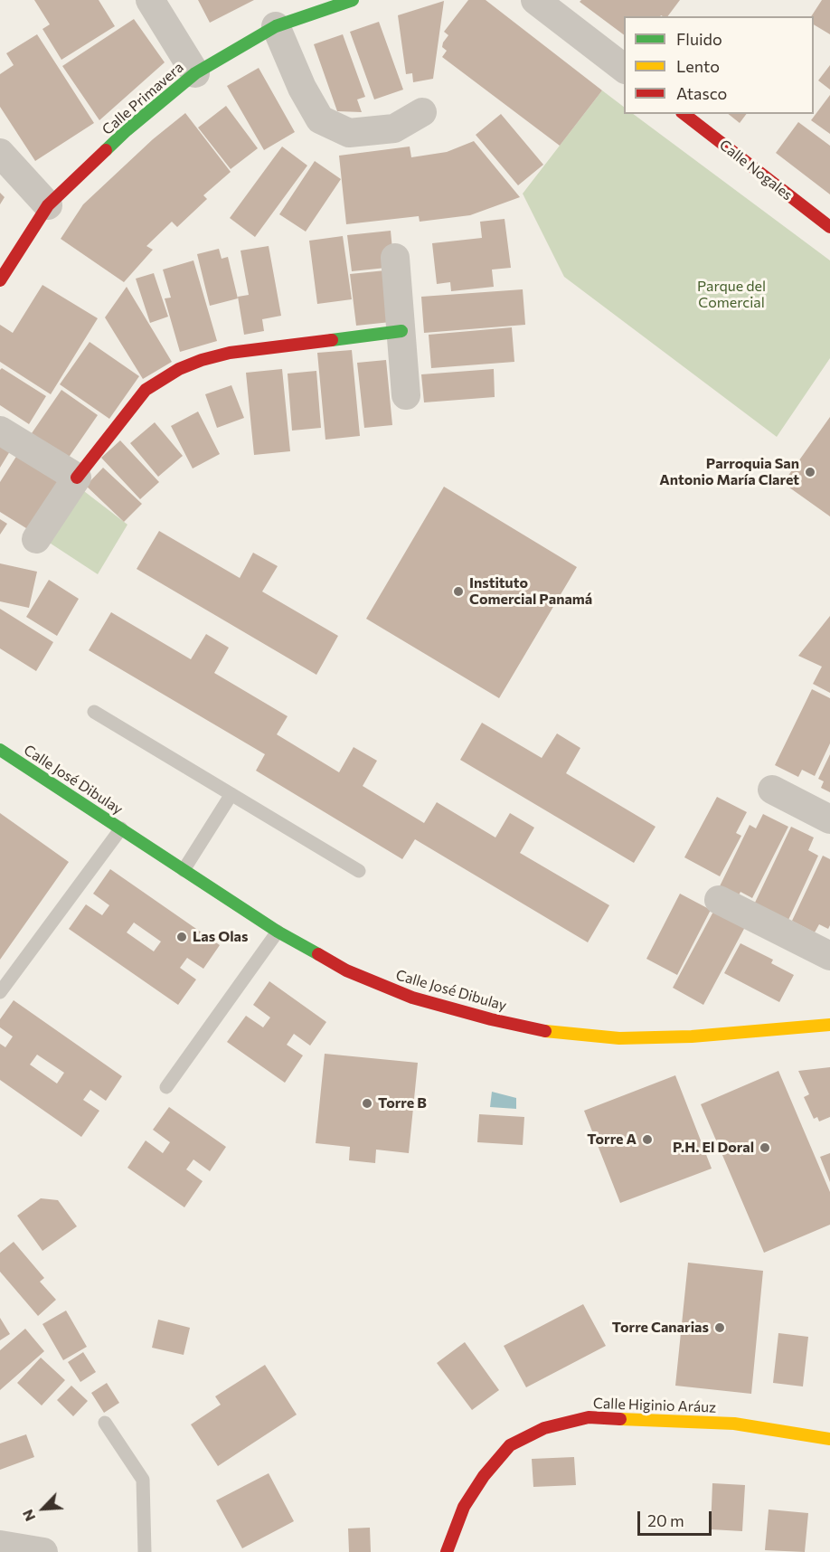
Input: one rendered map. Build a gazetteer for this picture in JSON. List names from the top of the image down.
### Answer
{
  "streets": {
    "street": [
      "Calle Primavera",
      "Calle Nogales",
      "Calle José Dibulay",
      "Calle Higinio Aráuz"
    ]
  },
  "parks": ["Parque del Comercial"],
  "places": [
    "Parroquia San Antonio María Claret",
    "Instituto Comercial Panamá",
    "Las Olas",
    "Torre B",
    "Torre A",
    "P.H. El Doral",
    "Torre Canarias"
  ],
  "legend": ["Fluido", "Lento", "Atasco"],
  "scale_bar": "20 m",
  "north": "bottom left"
}
